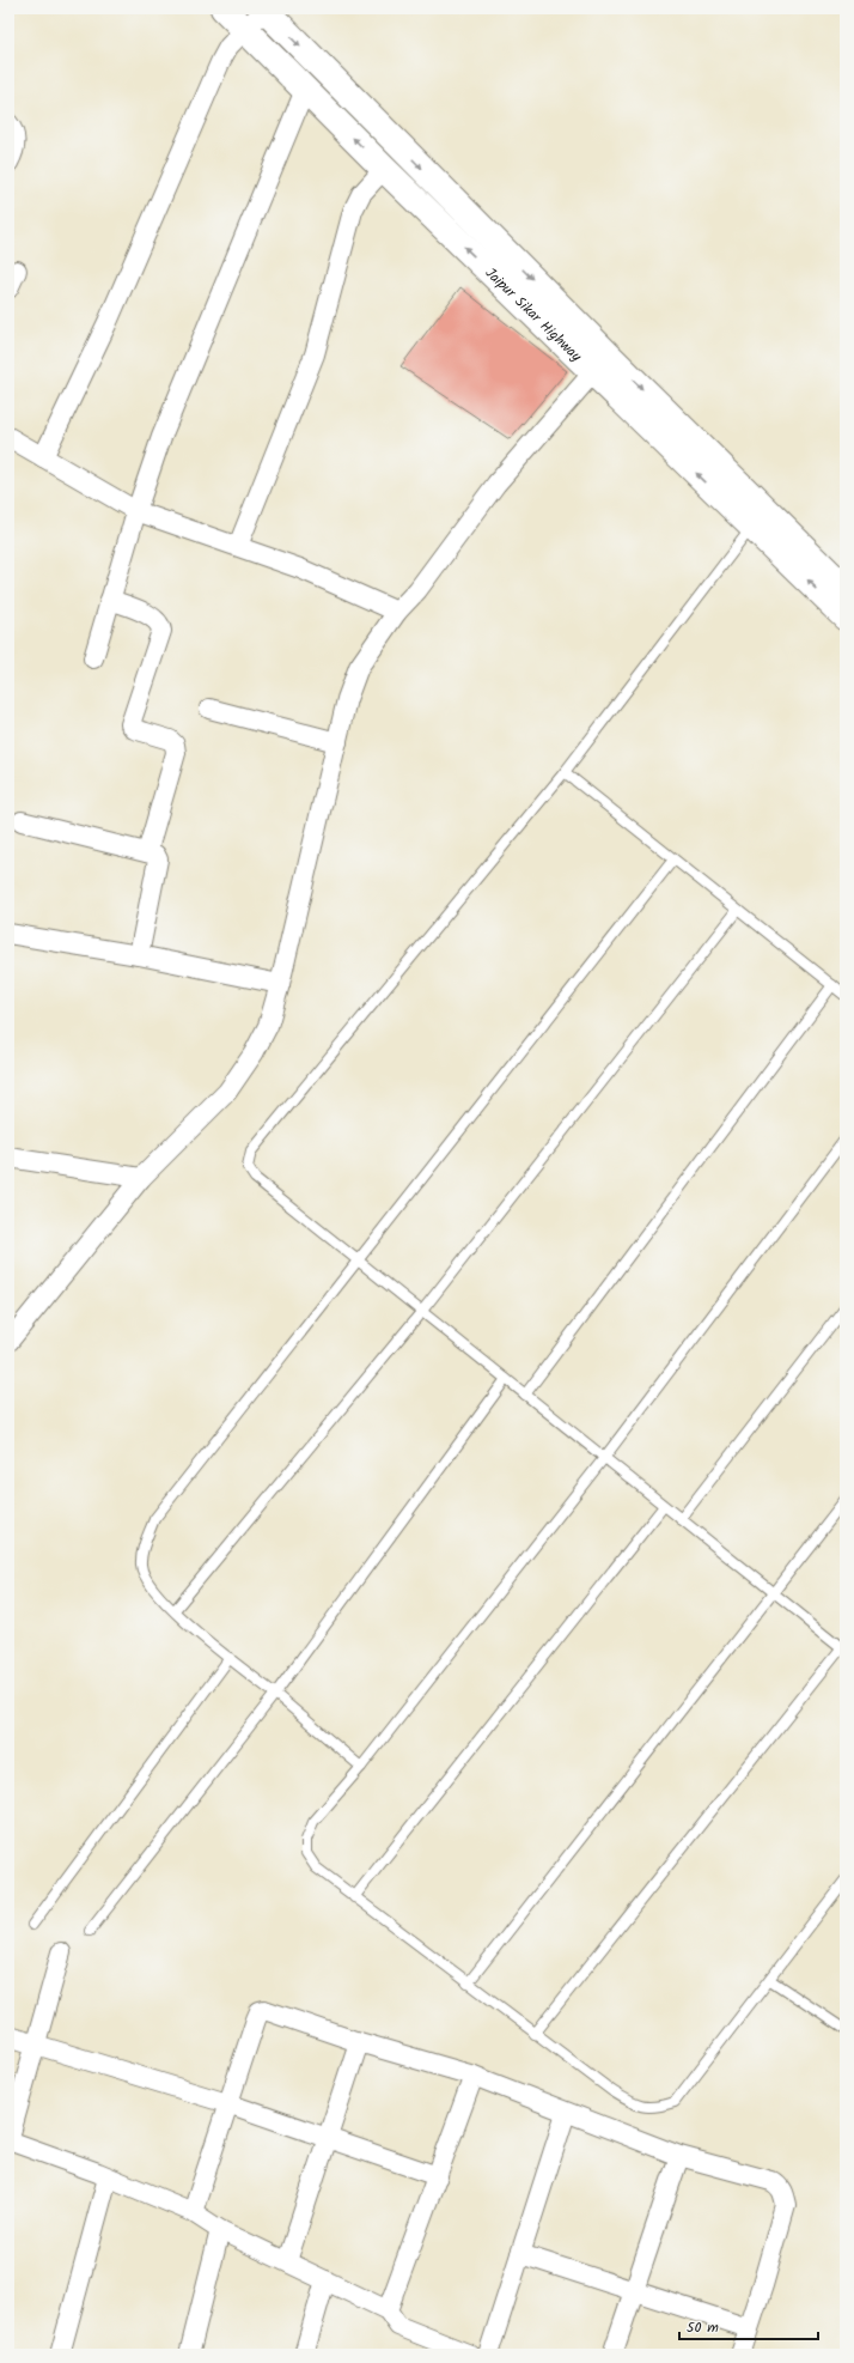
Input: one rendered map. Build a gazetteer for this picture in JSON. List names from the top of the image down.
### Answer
{
  "streets": {
    "main road": ["Jaipur Sikar Highway"]
  },
  "scale_bar": "50 m"
}
